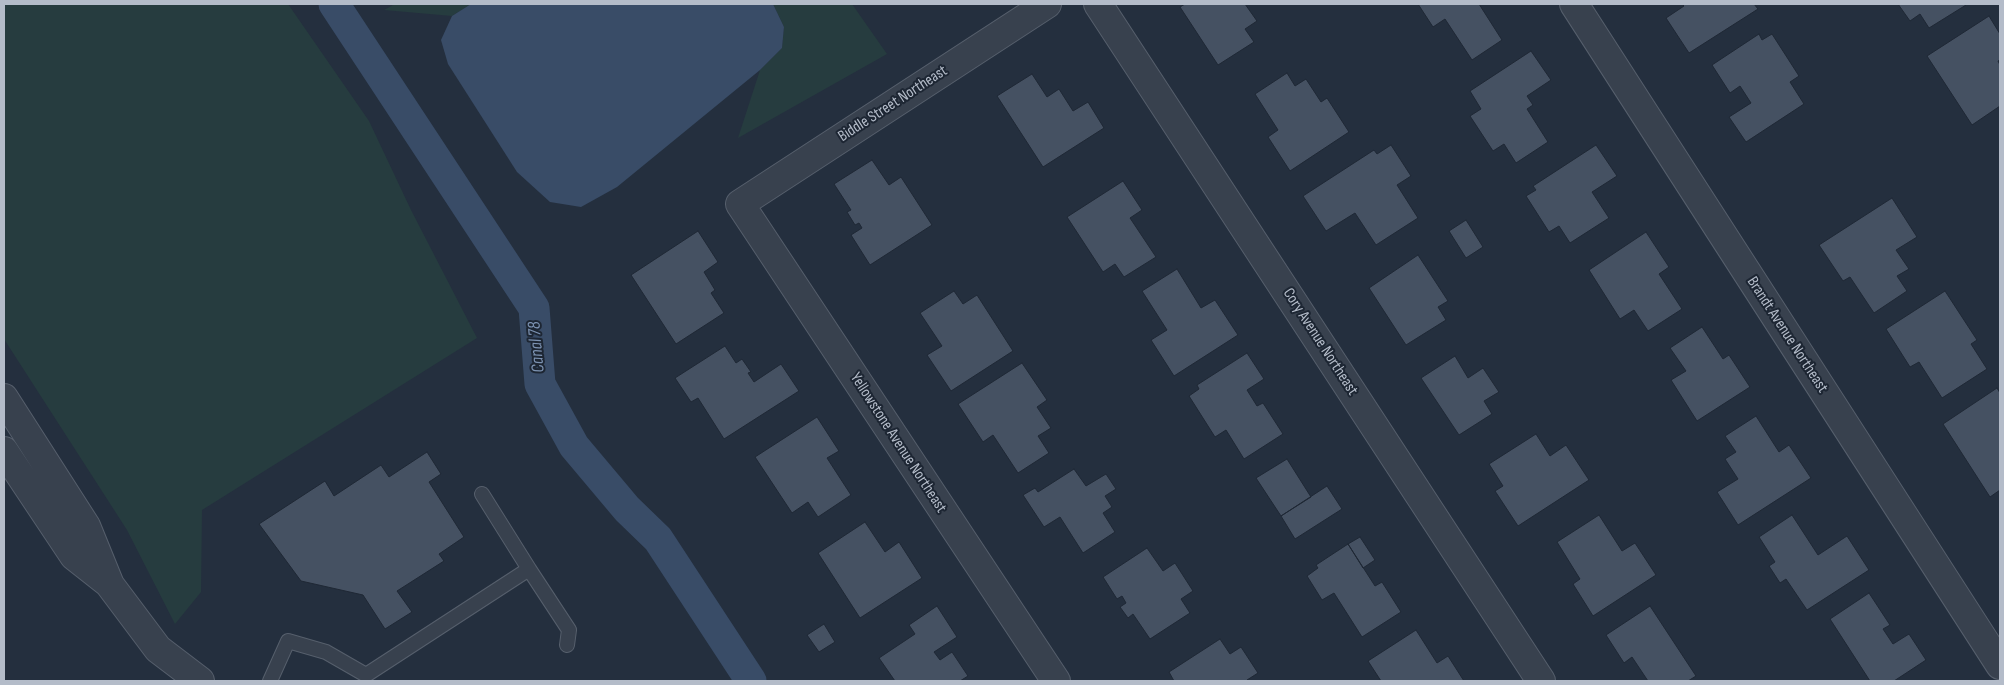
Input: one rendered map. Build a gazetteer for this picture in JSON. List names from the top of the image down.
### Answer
{
  "streets": {
    "street": [
      "Biddle Street Northeast",
      "Brandt Avenue Northeast",
      "Cory Avenue Northeast",
      "Yellowstone Avenue Northeast"
    ]
  },
  "crossings": [
    ["Biddle Street Northeast", "Yellowstone Avenue Northeast"]
  ],
  "water": ["Canal 78"]
}
